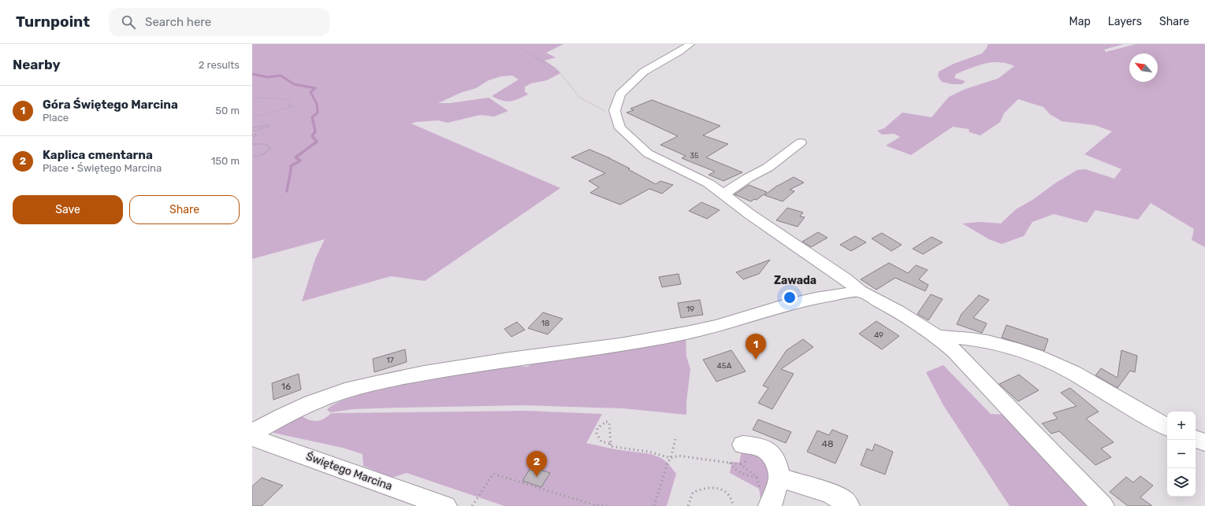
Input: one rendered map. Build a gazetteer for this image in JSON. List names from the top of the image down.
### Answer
{
  "streets": {
    "street": ["Świętego Marcina"]
  },
  "districts": ["Zawada"],
  "house_numbers": [
    "35",
    "19",
    "18",
    "49",
    "17",
    "45A",
    "16",
    "48"
  ],
  "north": "top left",
  "page": {
    "header": "Turnpoint",
    "search": "Search here",
    "nav": ["Map", "Layers", "Share"],
    "heading": ["Nearby", "2 results"],
    "list": [
      {
        "mark": "1",
        "name": "Góra Świętego Marcina",
        "note": "Place",
        "value": "50 m"
      },
      {
        "mark": "2",
        "name": "Kaplica cmentarna",
        "note": "Place · Świętego Marcina",
        "value": "150 m"
      }
    ],
    "buttons": ["Save", "Share"],
    "pins": ["1", "2"],
    "map_buttons": ["+", "−"]
  }
}
